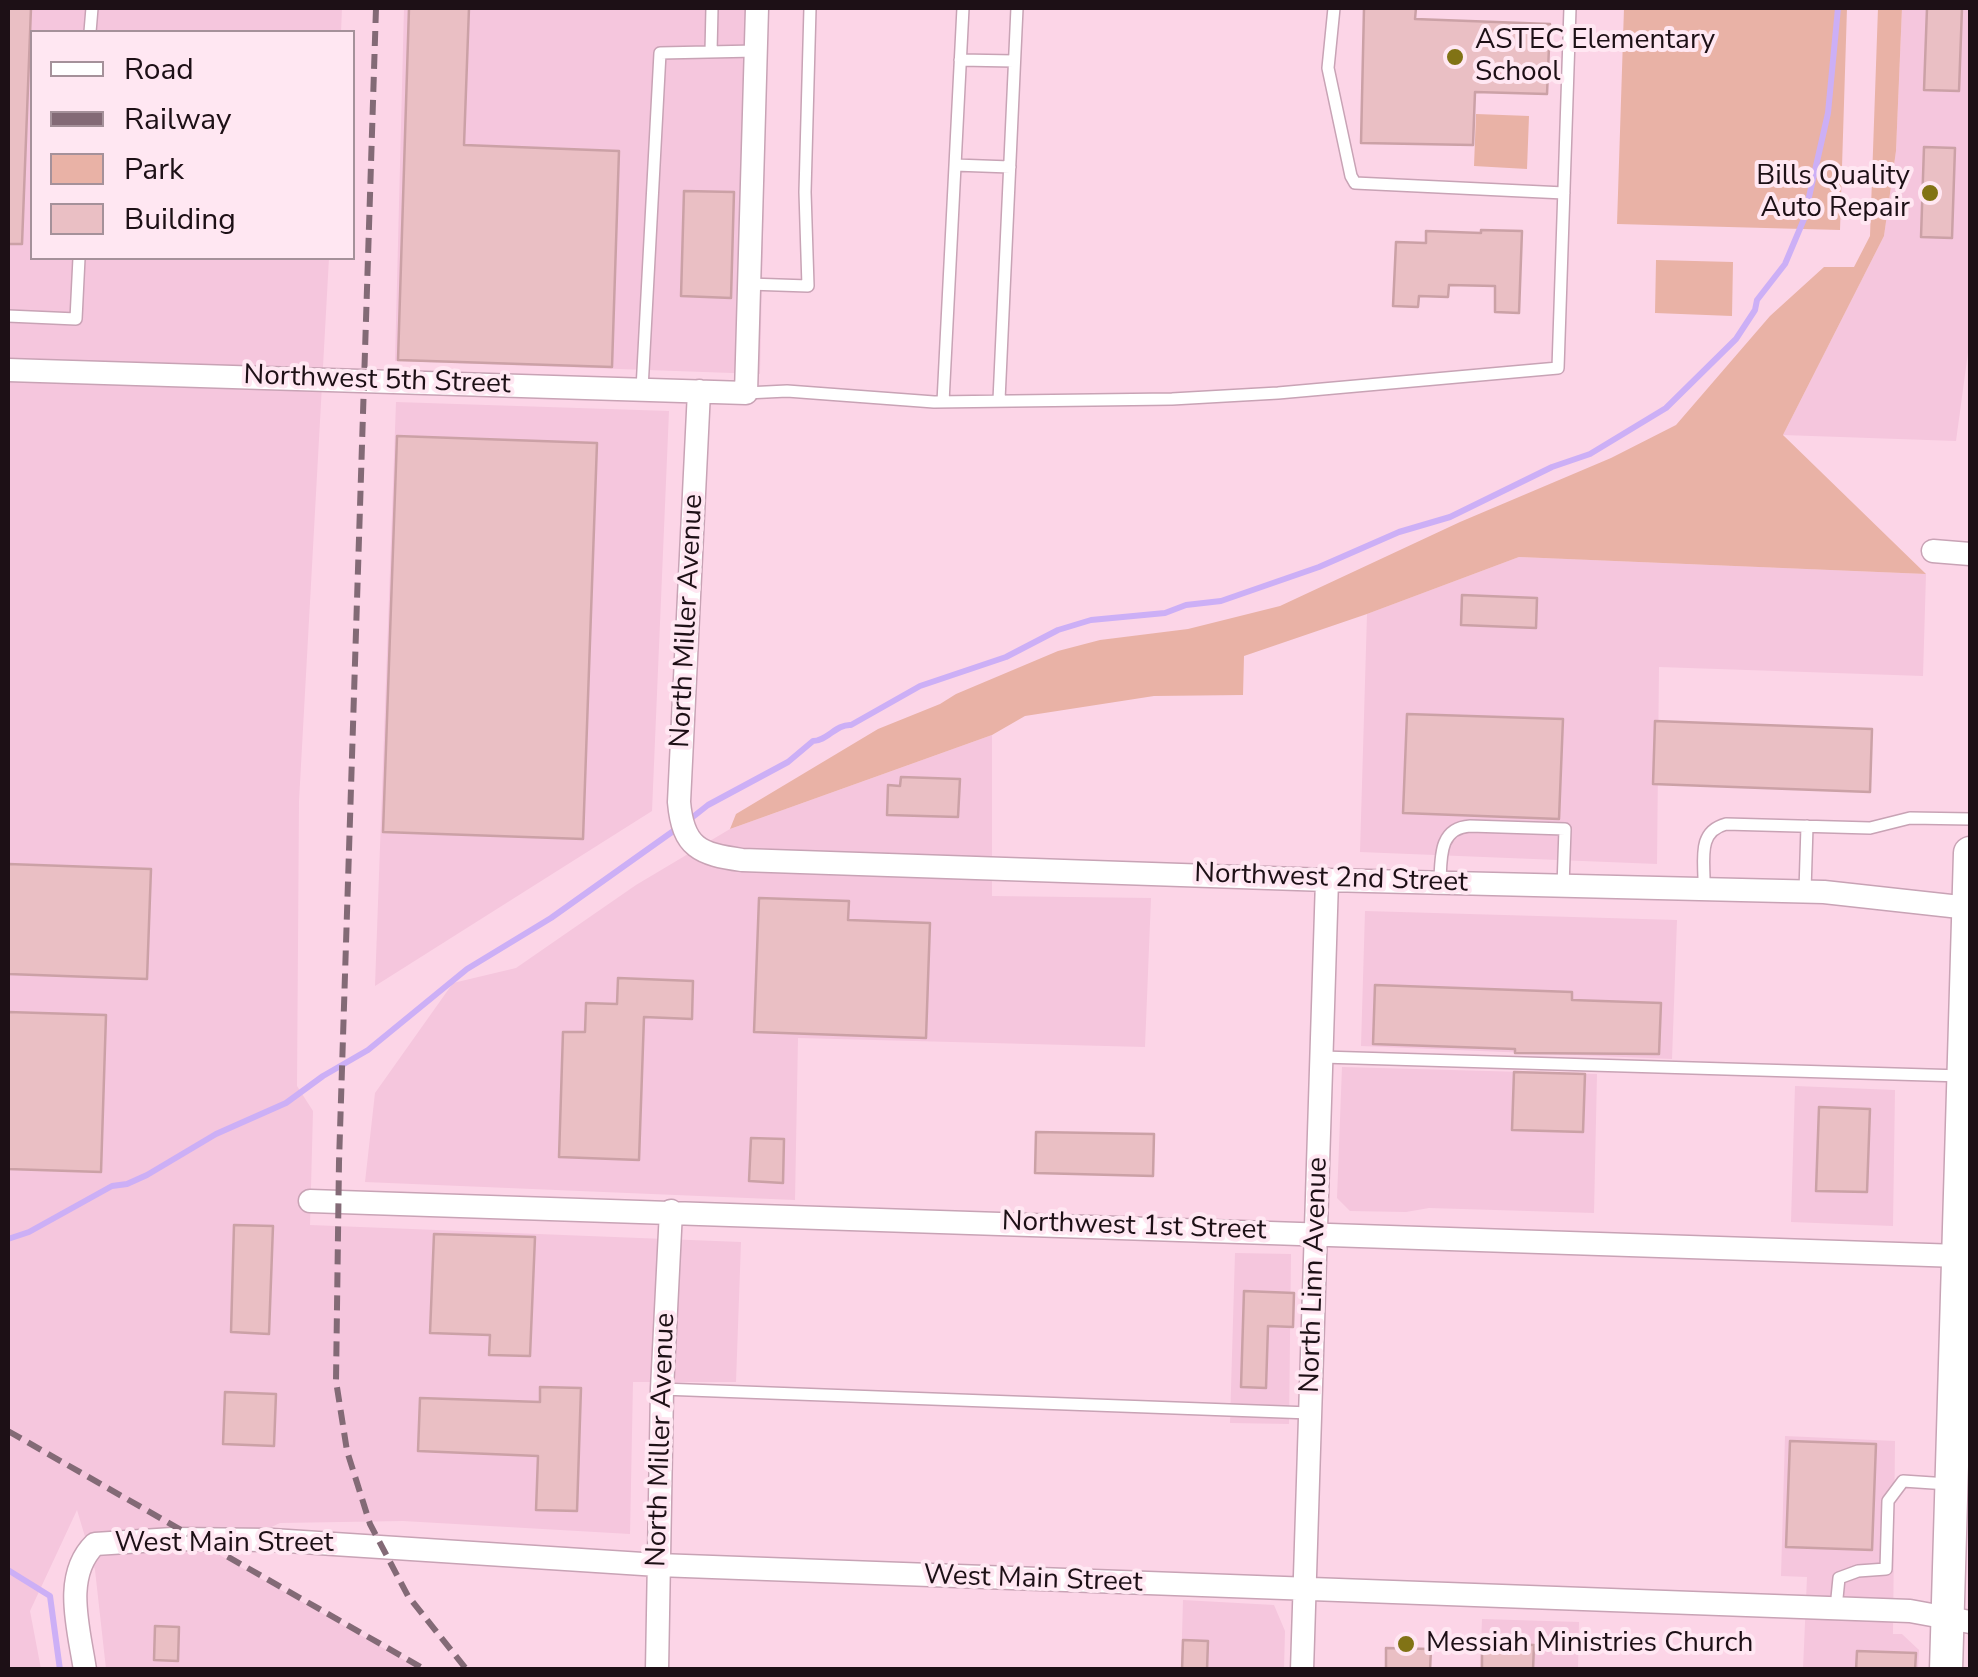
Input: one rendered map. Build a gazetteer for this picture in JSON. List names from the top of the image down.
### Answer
{
  "streets": {
    "street": [
      "Northwest 5th Street",
      "North Miller Avenue",
      "Northwest 2nd Street",
      "Northwest 1st Street",
      "North Linn Avenue",
      "West Main Street"
    ]
  },
  "crossings": [
    ["Northwest 5th Street", "North Miller Avenue"],
    ["North Miller Avenue", "Northwest 2nd Street"],
    ["North Miller Avenue", "Northwest 1st Street"],
    ["North Miller Avenue", "West Main Street"],
    ["Northwest 2nd Street", "North Linn Avenue"],
    ["Northwest 1st Street", "North Linn Avenue"],
    ["North Linn Avenue", "West Main Street"]
  ],
  "places": ["ASTEC Elementary School", "Bills Quality Auto Repair", "Messiah Ministries Church"],
  "legend": [
    "Road",
    "Railway",
    "Park",
    "Building"
  ]
}
